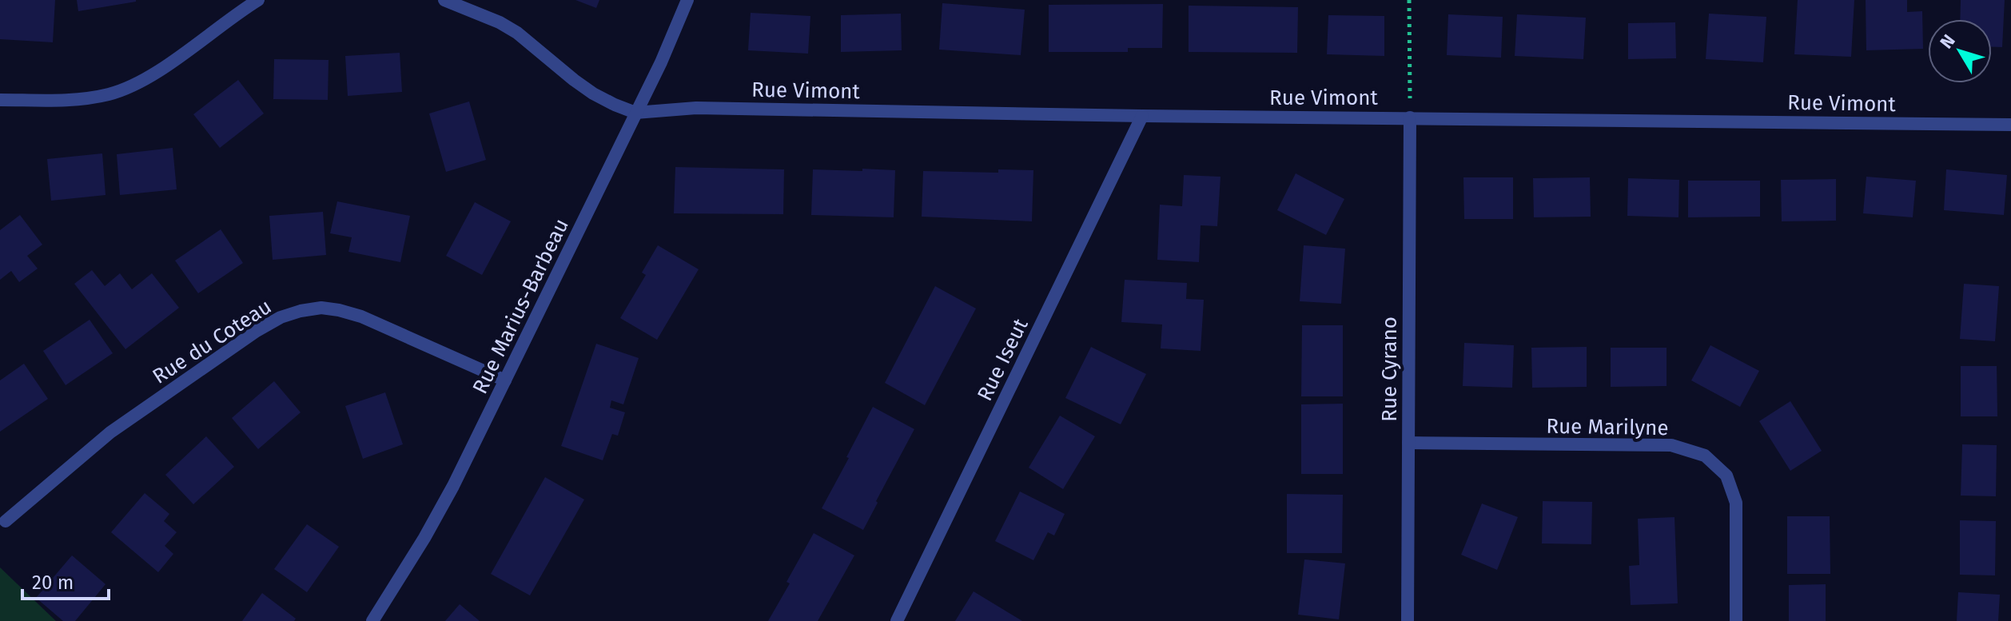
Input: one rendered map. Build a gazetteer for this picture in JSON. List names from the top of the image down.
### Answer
{
  "streets": {
    "street": [
      "Rue Vimont",
      "Rue Marius-Barbeau",
      "Rue du Coteau",
      "Rue Iseut",
      "Rue Cyrano",
      "Rue Marilyne"
    ]
  },
  "crossings": [
    ["Rue Vimont", "Rue Marius-Barbeau"],
    ["Rue Vimont", "Rue Iseut"],
    ["Rue Vimont", "Rue Cyrano"],
    ["Rue Marius-Barbeau", "Rue du Coteau"],
    ["Rue Cyrano", "Rue Marilyne"]
  ],
  "scale_bar": "20 m",
  "north": "top left"
}
